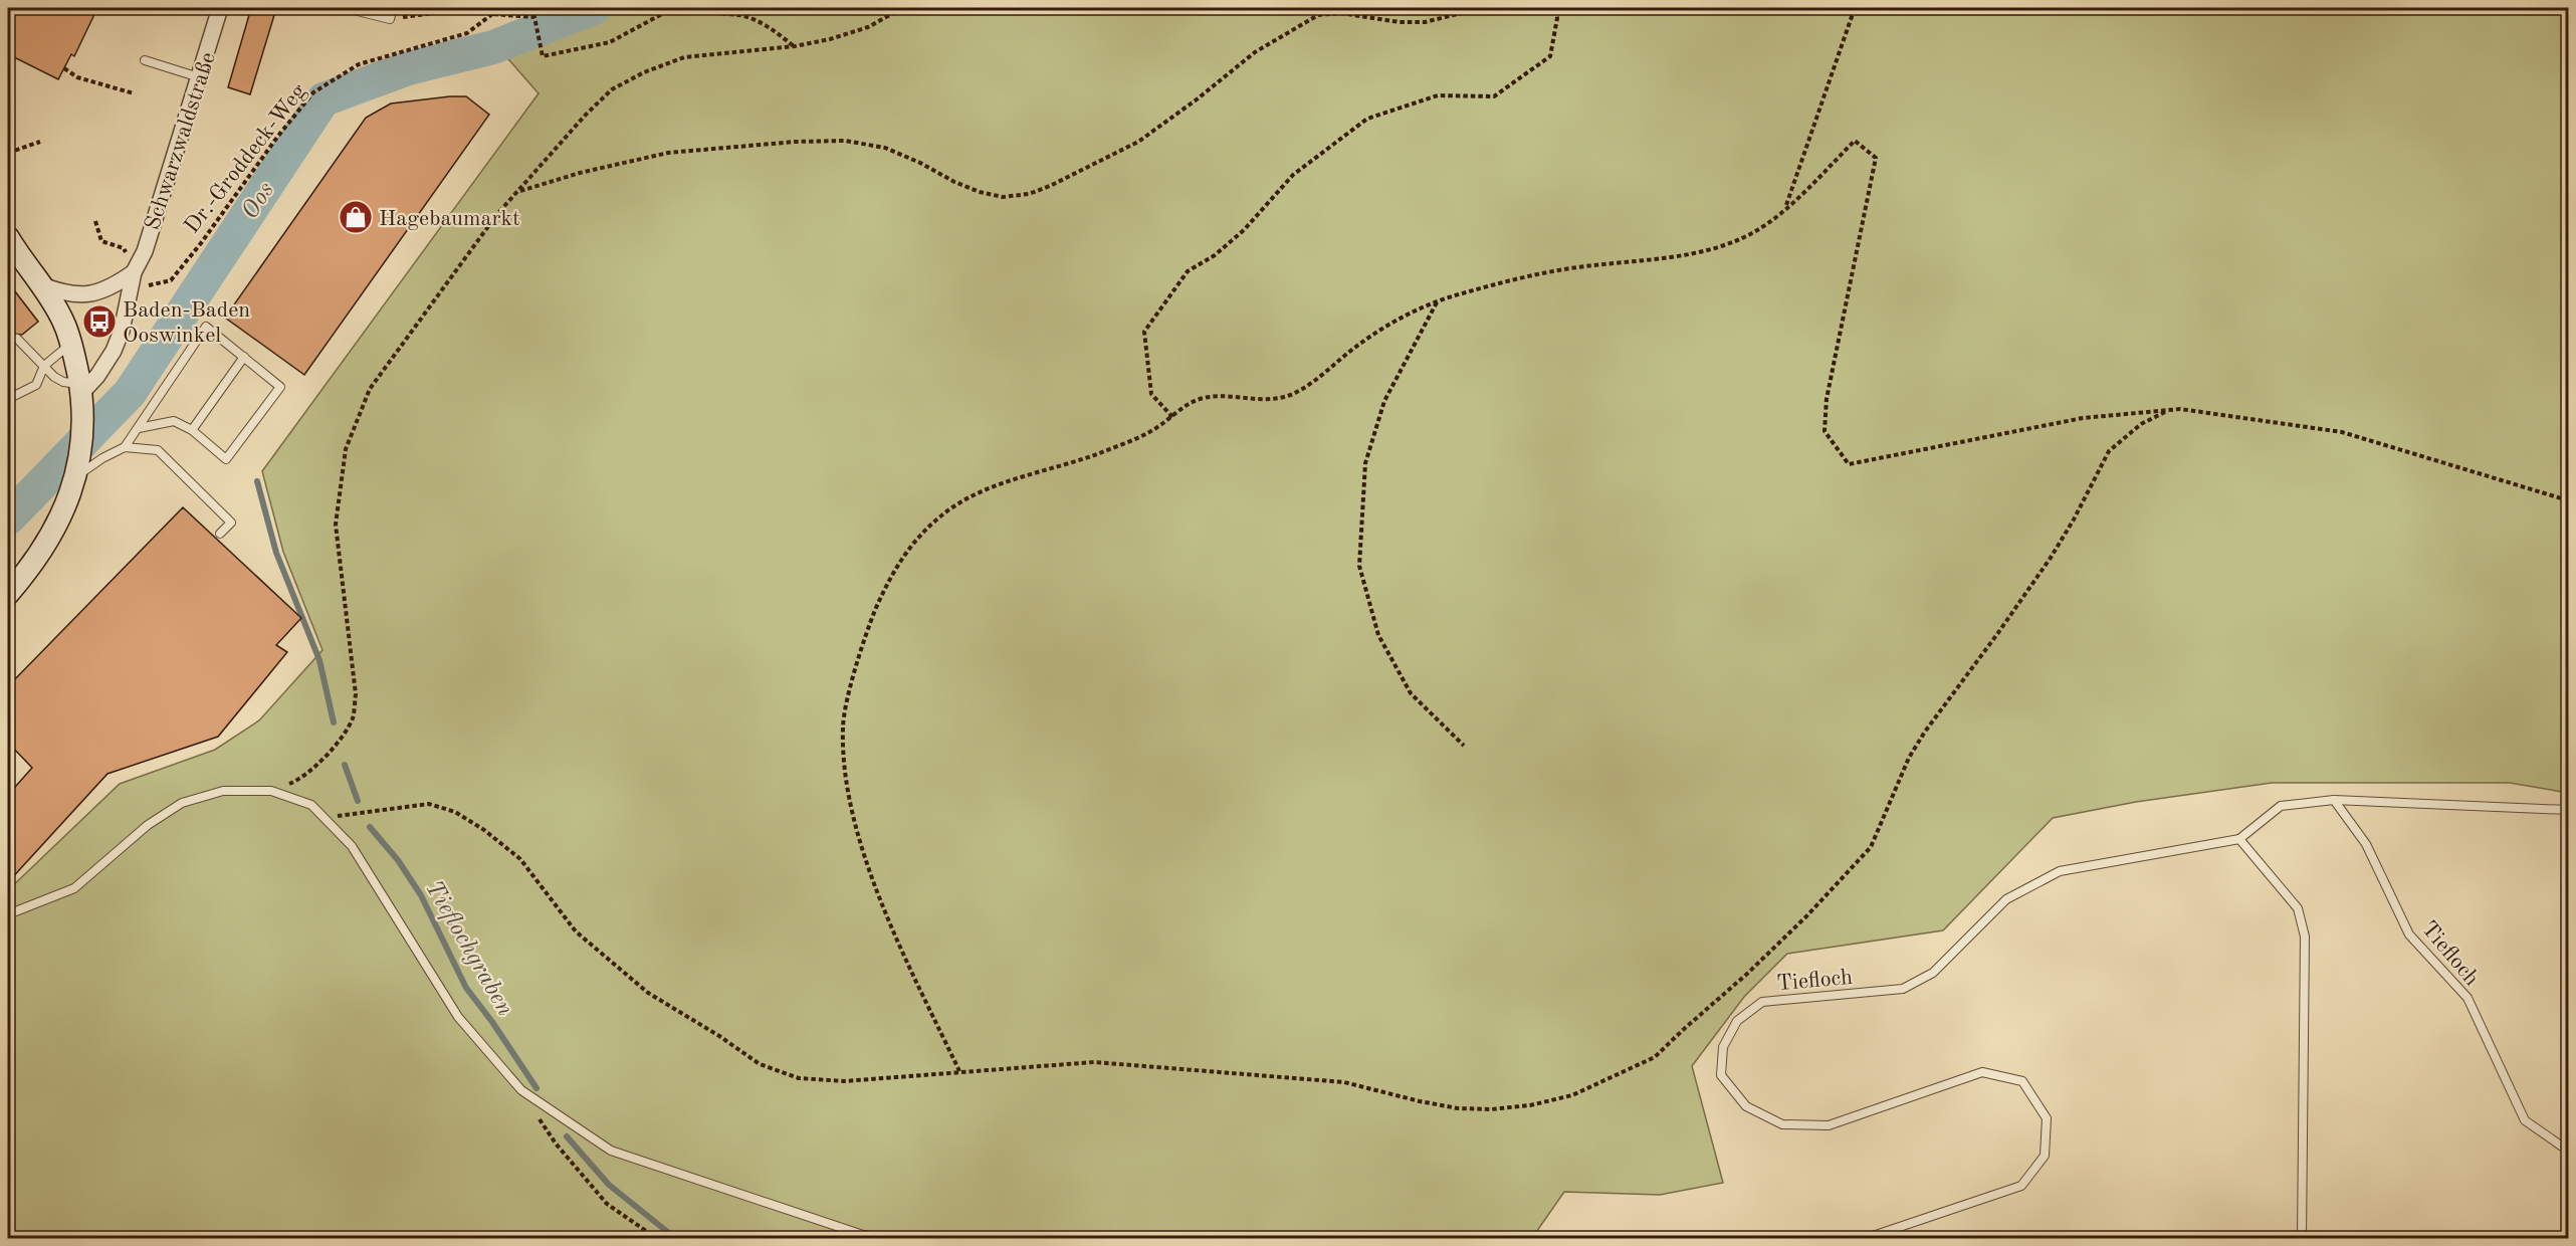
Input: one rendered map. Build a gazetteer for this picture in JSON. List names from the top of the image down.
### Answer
{
  "streets": {
    "street": ["Schwarzwaldstraße"],
    "lane": ["Tiefloch"],
    "path": ["Dr.-Groddeck-Weg"]
  },
  "crossings": [
    ["Schwarzwaldstraße", "Dr.-Groddeck-Weg"]
  ],
  "water": ["Oos", "Tieflochgraben"],
  "places": {
    "shop": ["Hagebaumarkt"],
    "bus stop": ["Baden-Baden Ooswinkel"]
  }
}
